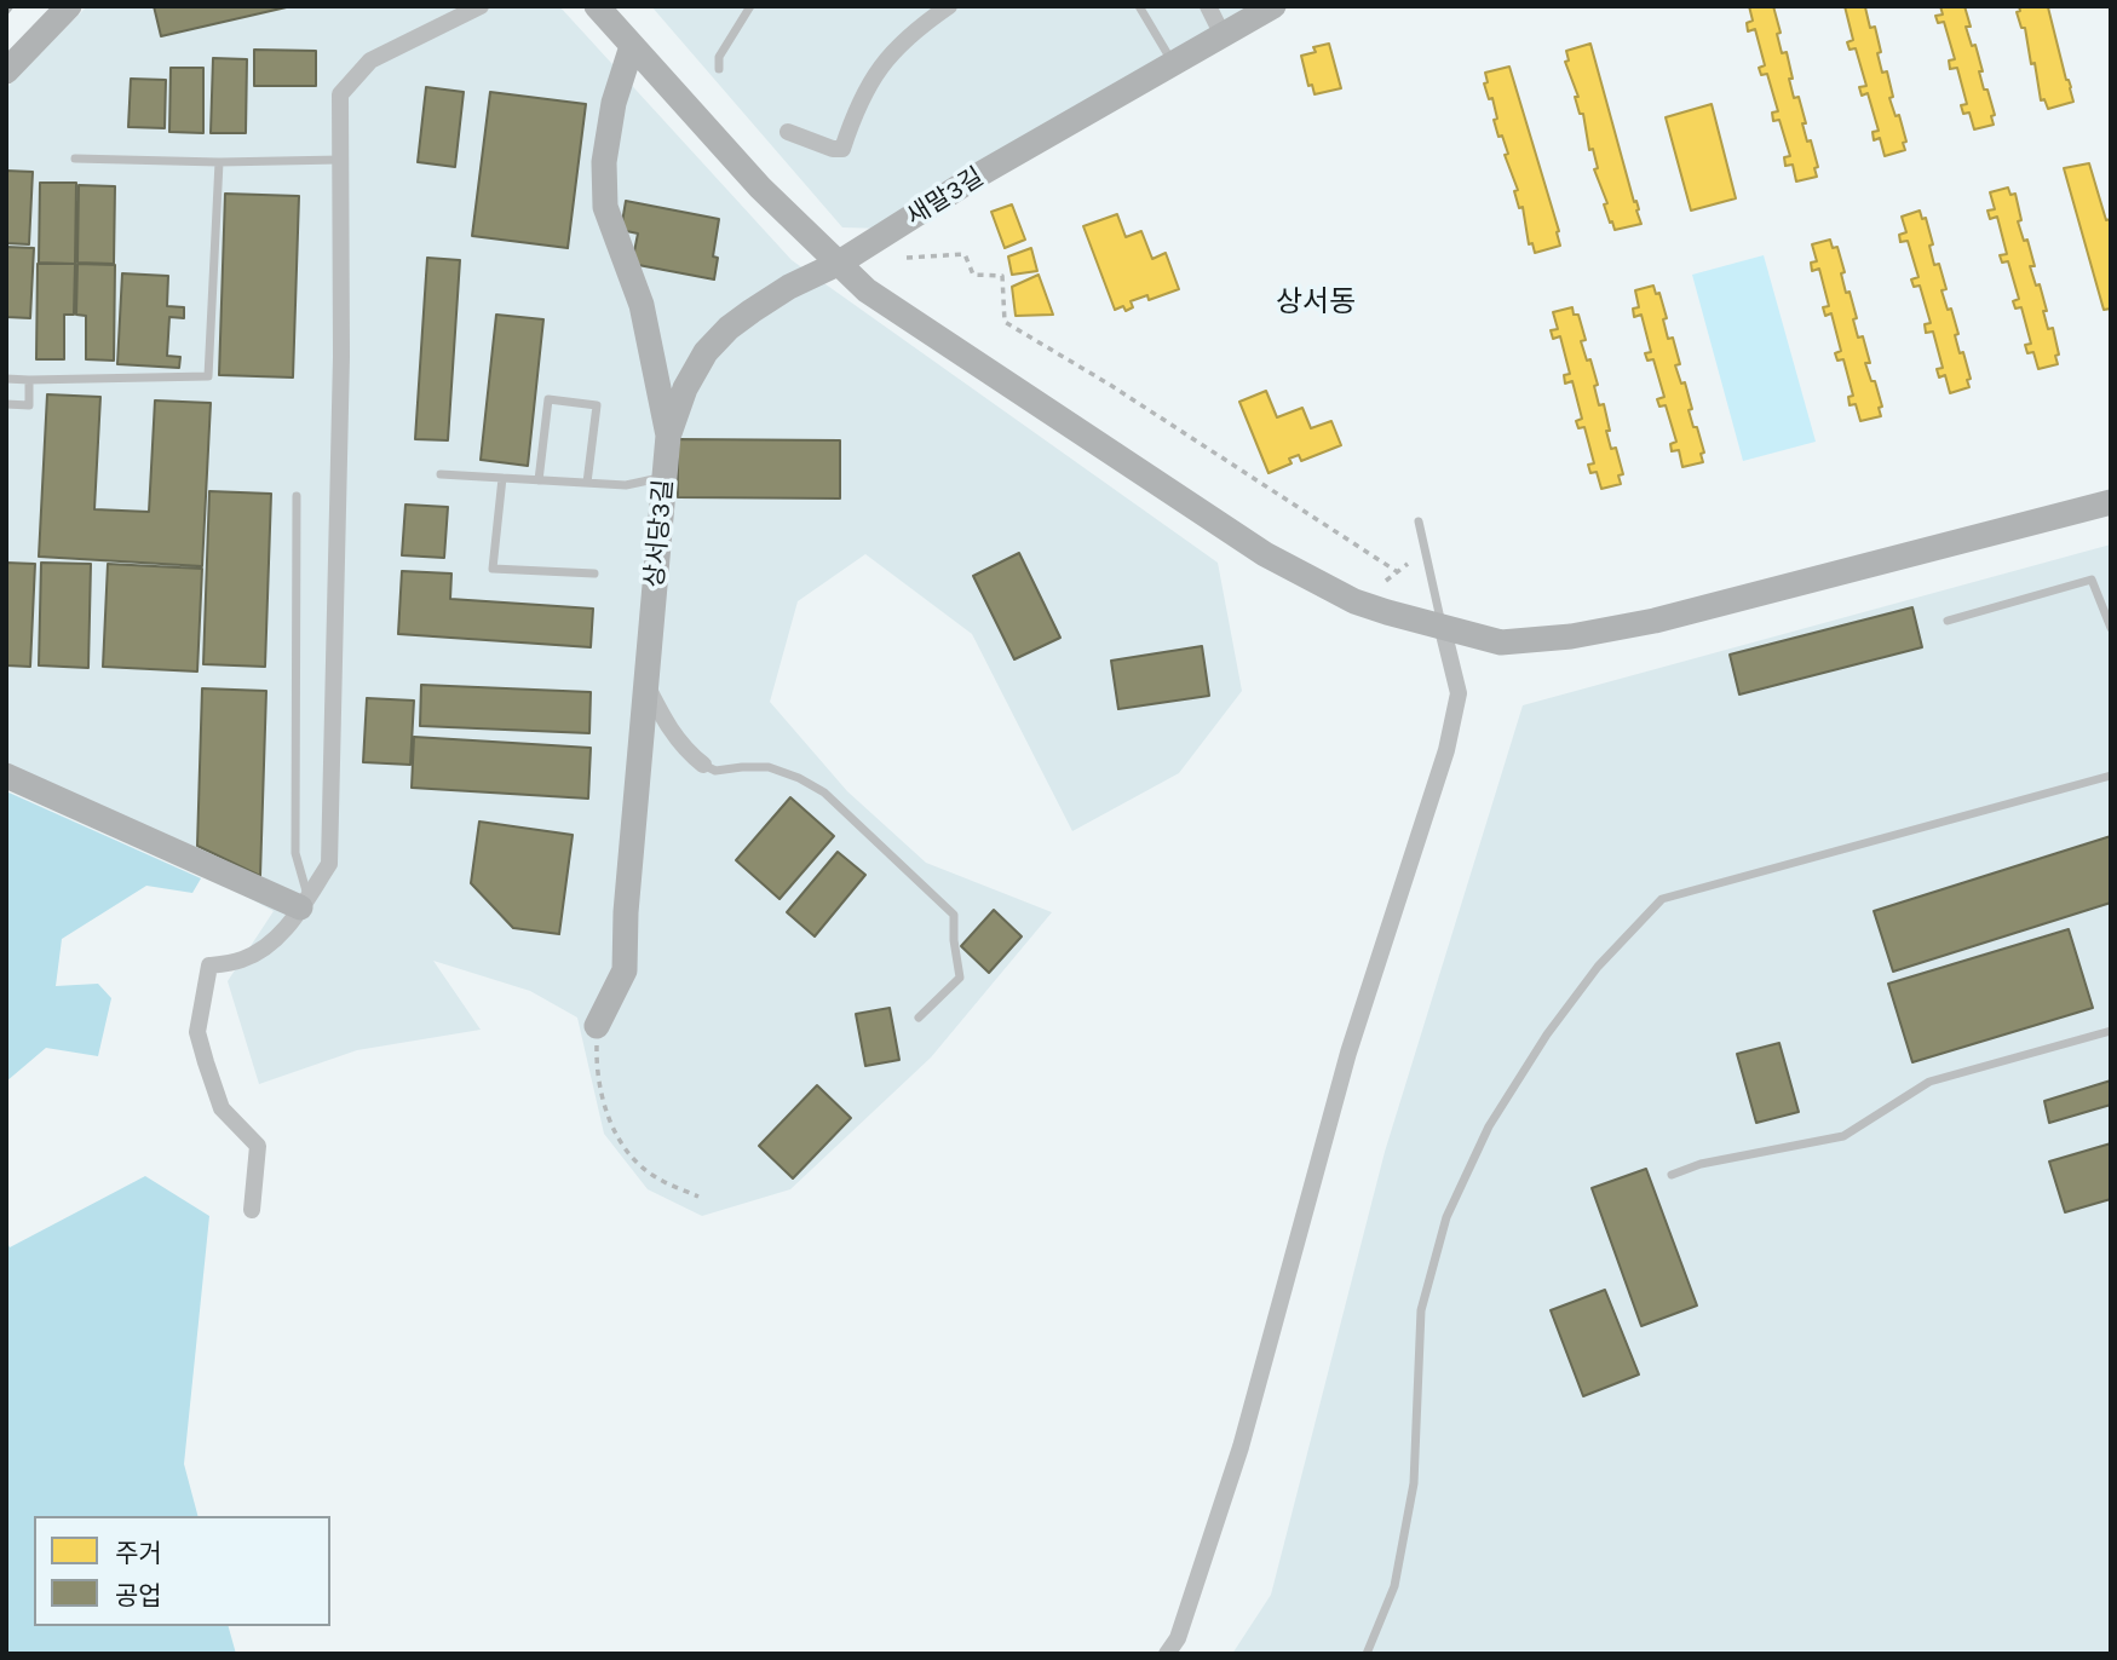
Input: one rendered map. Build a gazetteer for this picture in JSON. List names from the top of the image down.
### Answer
{
  "streets": {
    "street": ["새말3길", "상서당3길"]
  },
  "crossings": [
    ["새말3길", "상서당3길"]
  ],
  "districts": ["상서동"],
  "legend": ["주거", "공업"]
}
